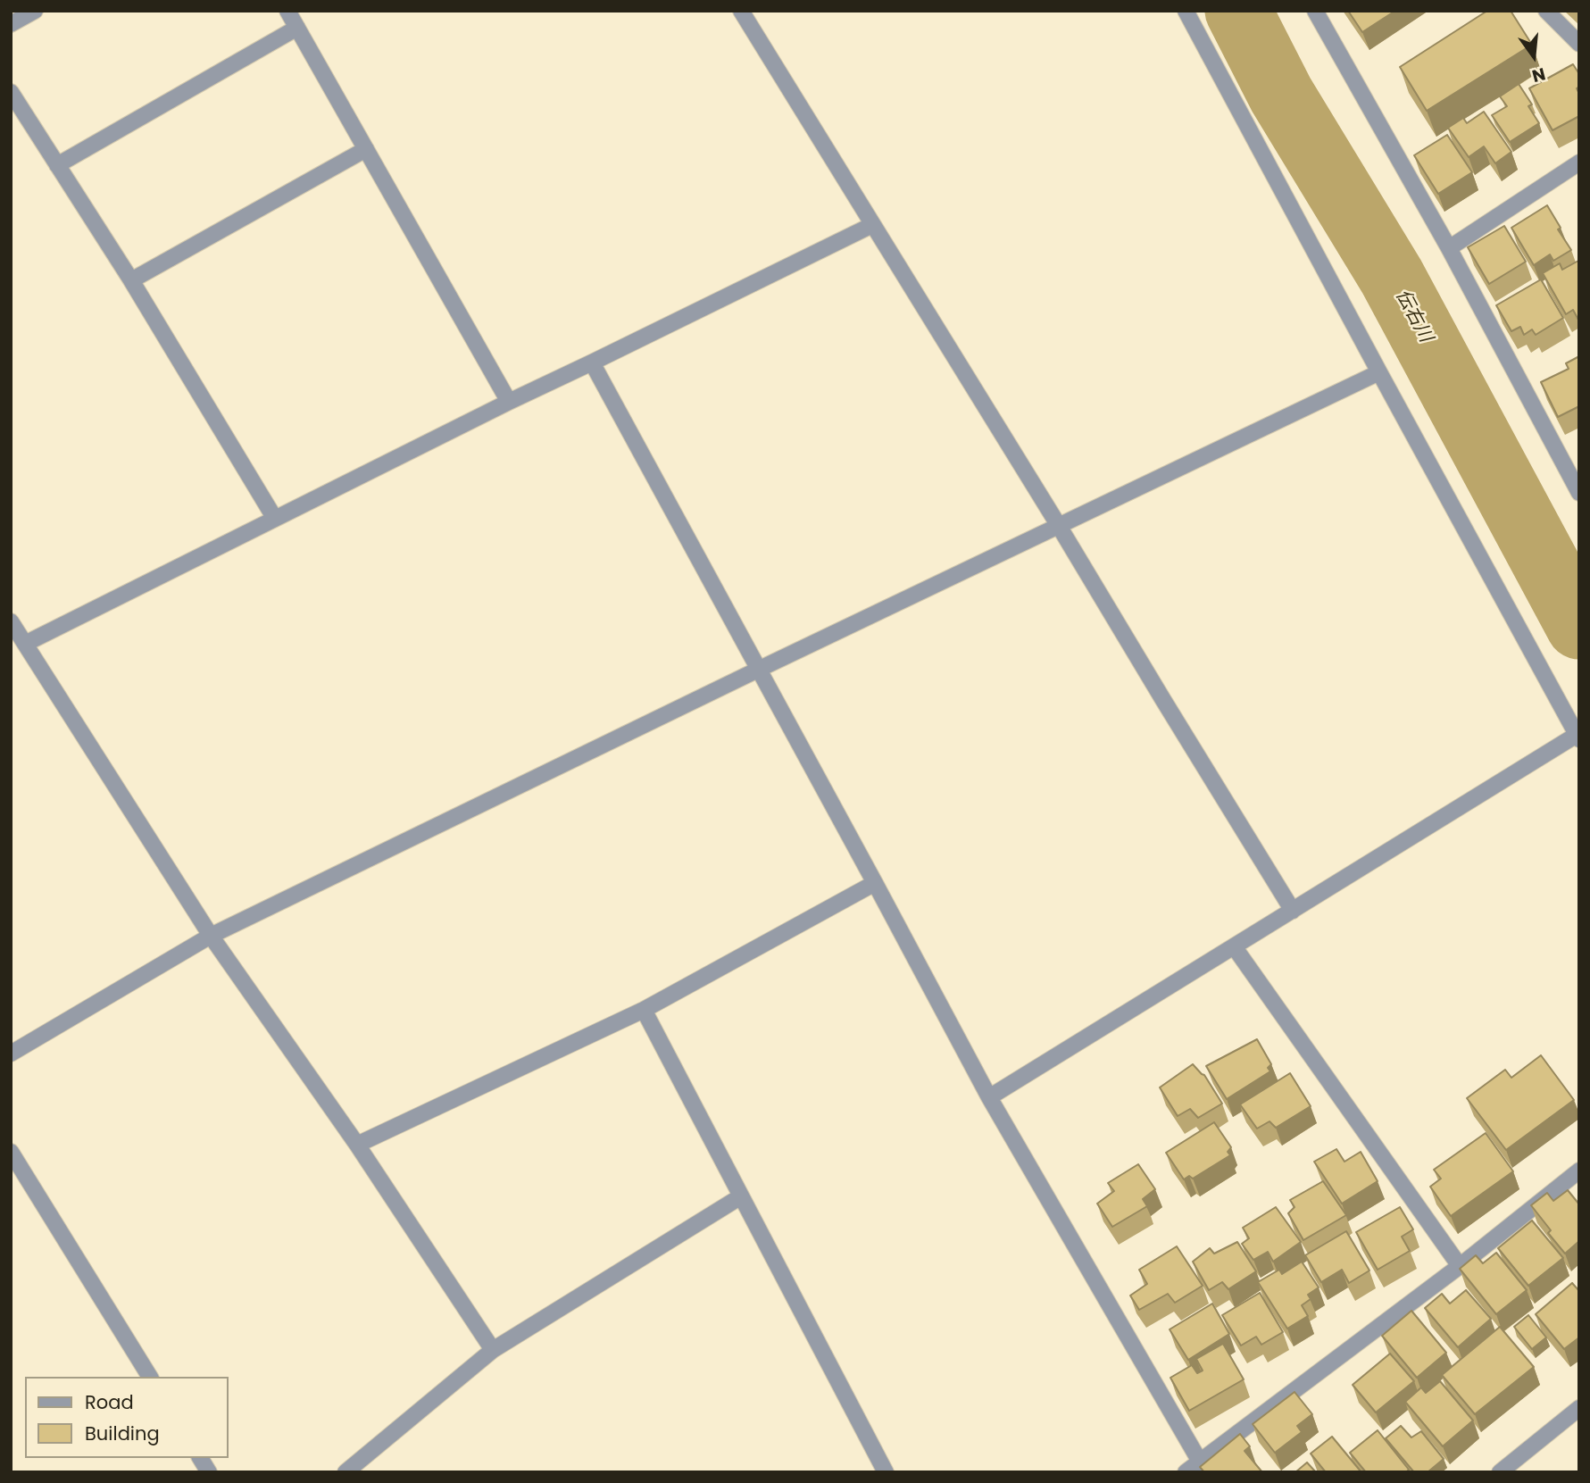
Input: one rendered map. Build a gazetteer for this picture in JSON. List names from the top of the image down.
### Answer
{
  "water": ["伝右川"],
  "legend": ["Road", "Building"],
  "north": "bottom"
}
